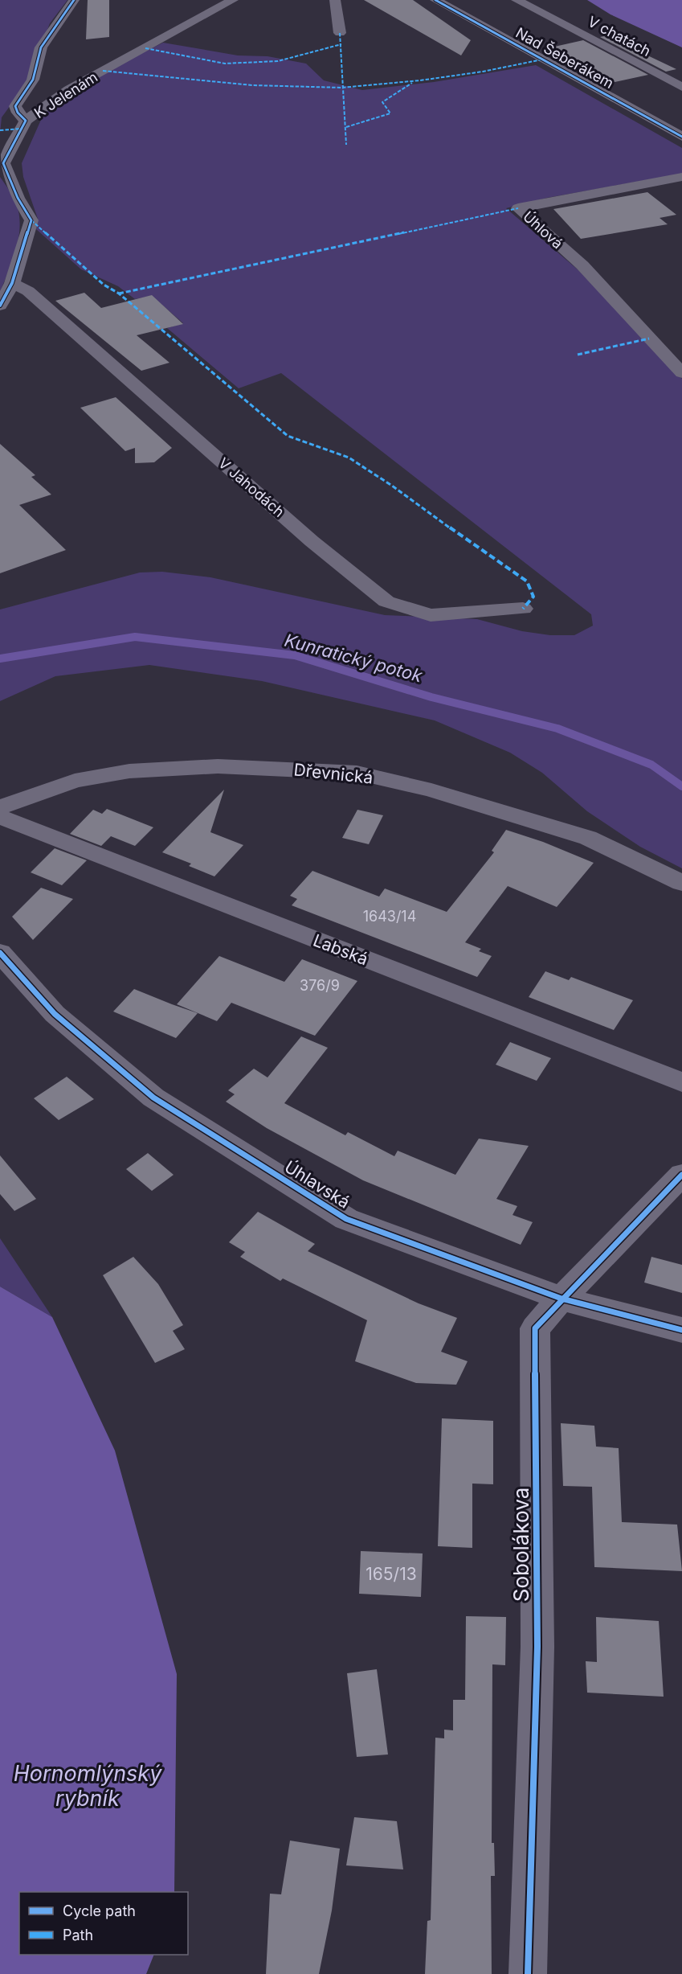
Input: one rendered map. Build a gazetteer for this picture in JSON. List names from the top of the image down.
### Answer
{
  "streets": {
    "street": [
      "V chatách",
      "Nad Šeberákem",
      "K Jelenám",
      "Úhlová",
      "V Jahodách",
      "Dřevnická",
      "Labská",
      "Úhlavská",
      "Sobolákova"
    ]
  },
  "crossings": [
    ["K Jelenám", "V Jahodách"],
    ["Úhlavská", "Sobolákova"]
  ],
  "water": ["Kunratický potok", "Hornomlýnský rybník"],
  "house_numbers": ["1643/14", "376/9", "165/13"],
  "legend": ["Cycle path", "Path"]
}
